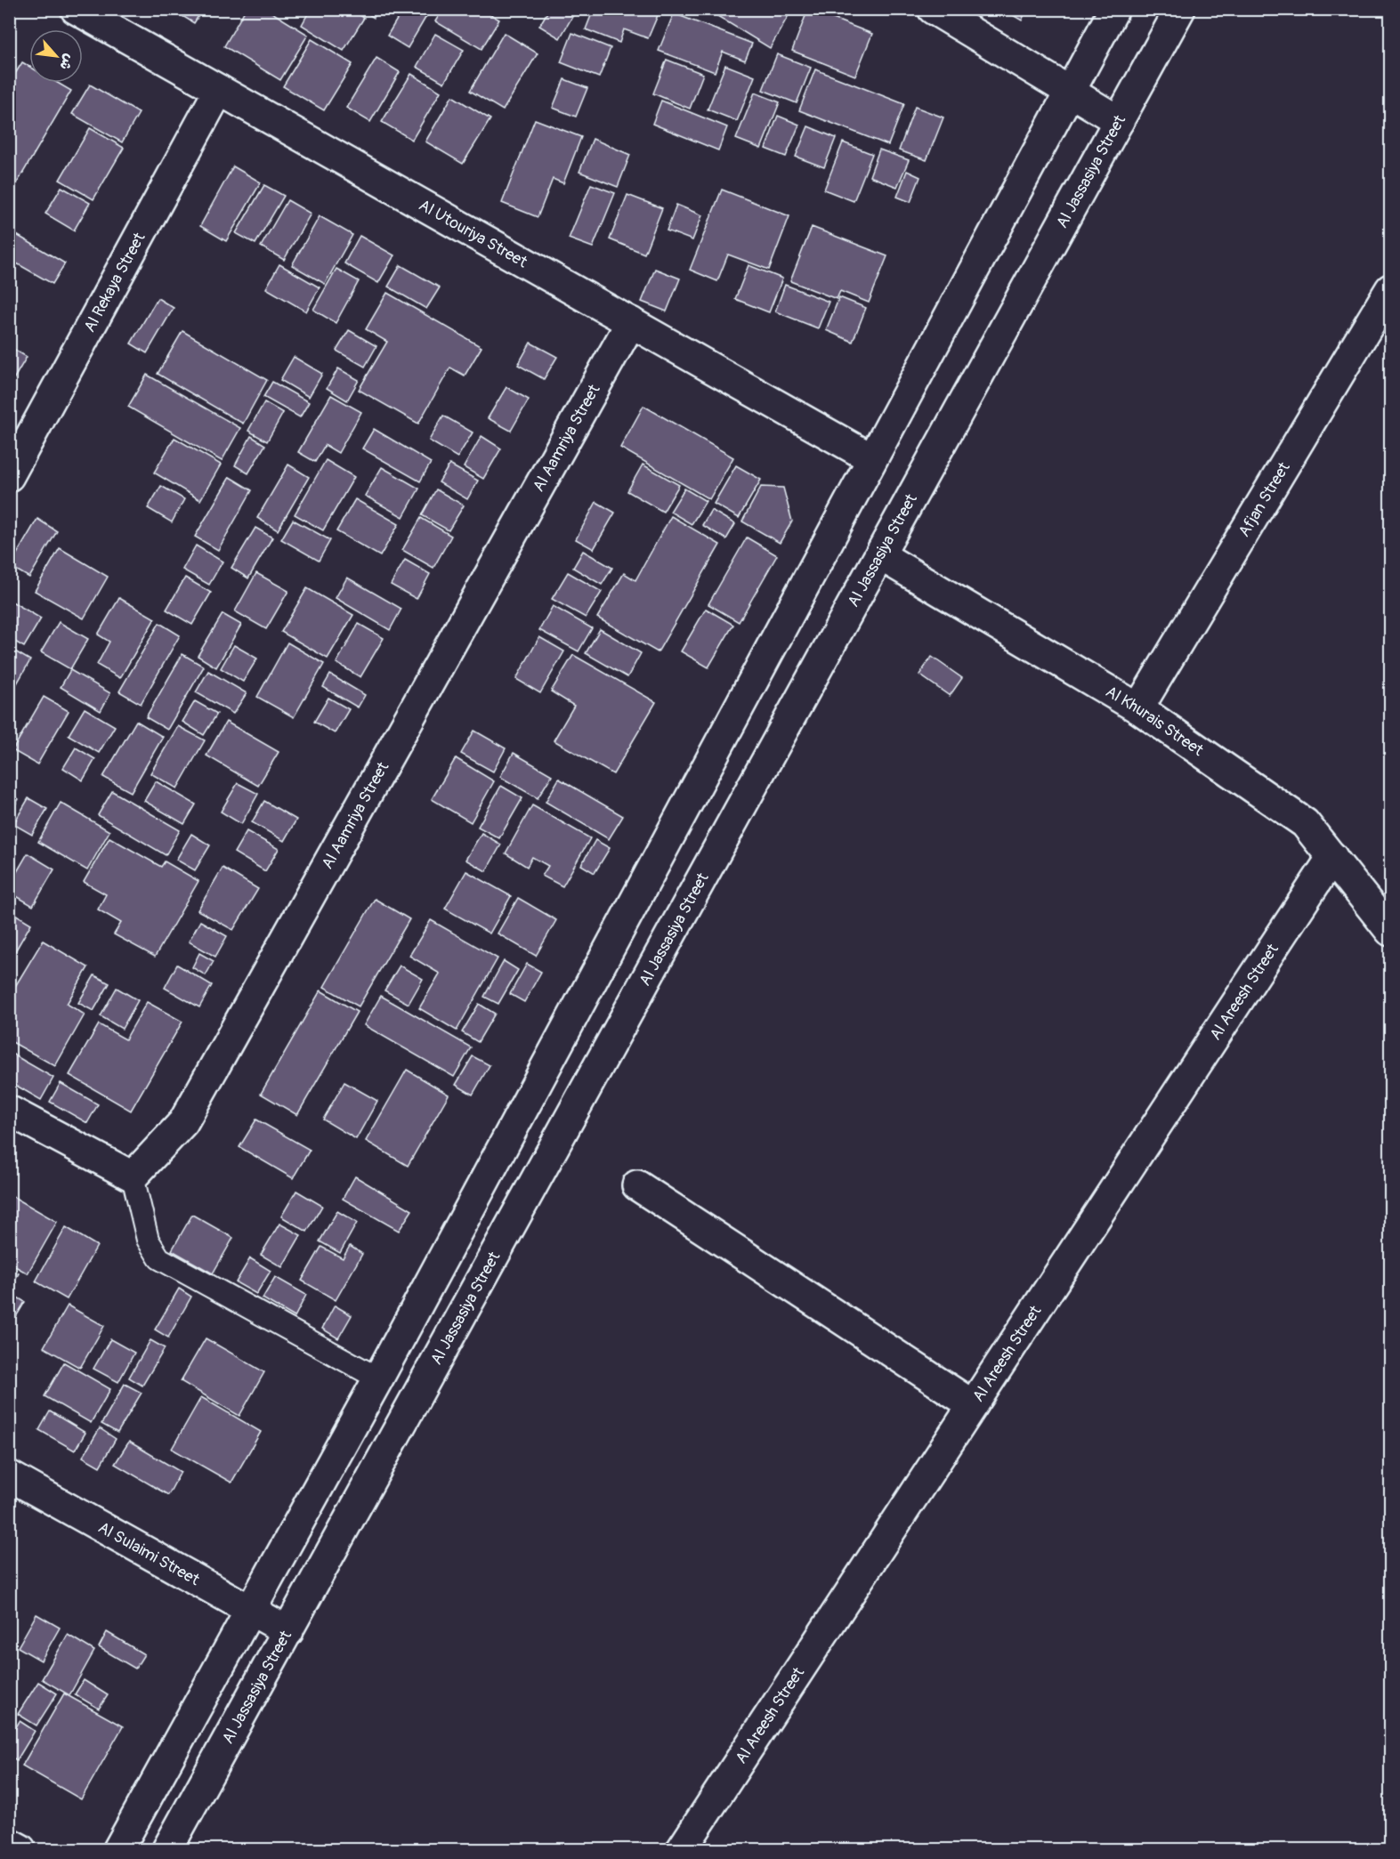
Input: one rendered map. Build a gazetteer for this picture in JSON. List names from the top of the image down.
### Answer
{
  "streets": {
    "street": [
      "Al Jassasiya Street",
      "Al Utouriya Street",
      "Al Rekaya Street",
      "Al Aamriya Street",
      "Afjan Street",
      "Al Khurais Street",
      "Al Areesh Street",
      "Al Sulaimi Street"
    ]
  },
  "crossings": [
    ["Al Jassasiya Street", "Al Khurais Street"],
    ["Al Jassasiya Street", "Al Sulaimi Street"],
    ["Al Utouriya Street", "Al Rekaya Street"],
    ["Al Utouriya Street", "Al Aamriya Street"],
    ["Afjan Street", "Al Khurais Street"],
    ["Al Khurais Street", "Al Areesh Street"]
  ],
  "north": "bottom right"
}
